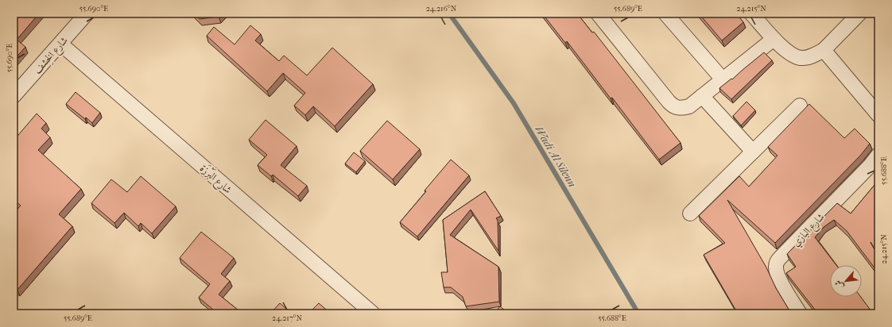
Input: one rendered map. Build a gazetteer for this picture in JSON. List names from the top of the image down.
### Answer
{
  "streets": {
    "street": ["شارع الخِشف", "شارع البَرْزَة", "شارع البازي"]
  },
  "crossings": [
    ["شارع الخِشف", "شارع البَرْزَة"]
  ],
  "water": ["Wadi Al Silenn"],
  "north": "bottom left",
  "coordinates": [
    "55.690°E",
    "24.216°N",
    "55.689°E",
    "24.215°N",
    "55.688°E",
    "24.217°N"
  ]
}
